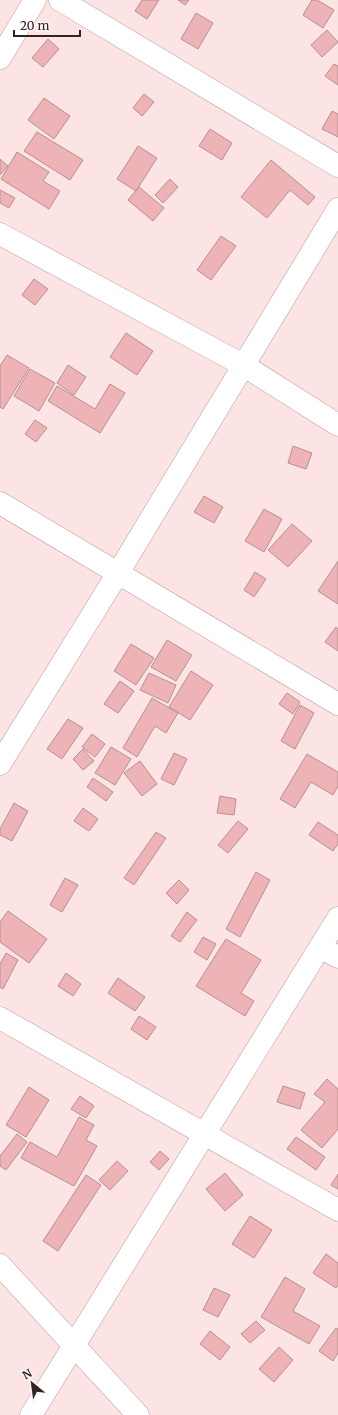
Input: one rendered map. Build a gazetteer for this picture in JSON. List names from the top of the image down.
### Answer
{
  "scale_bar": "20 m",
  "north": "top left"
}
